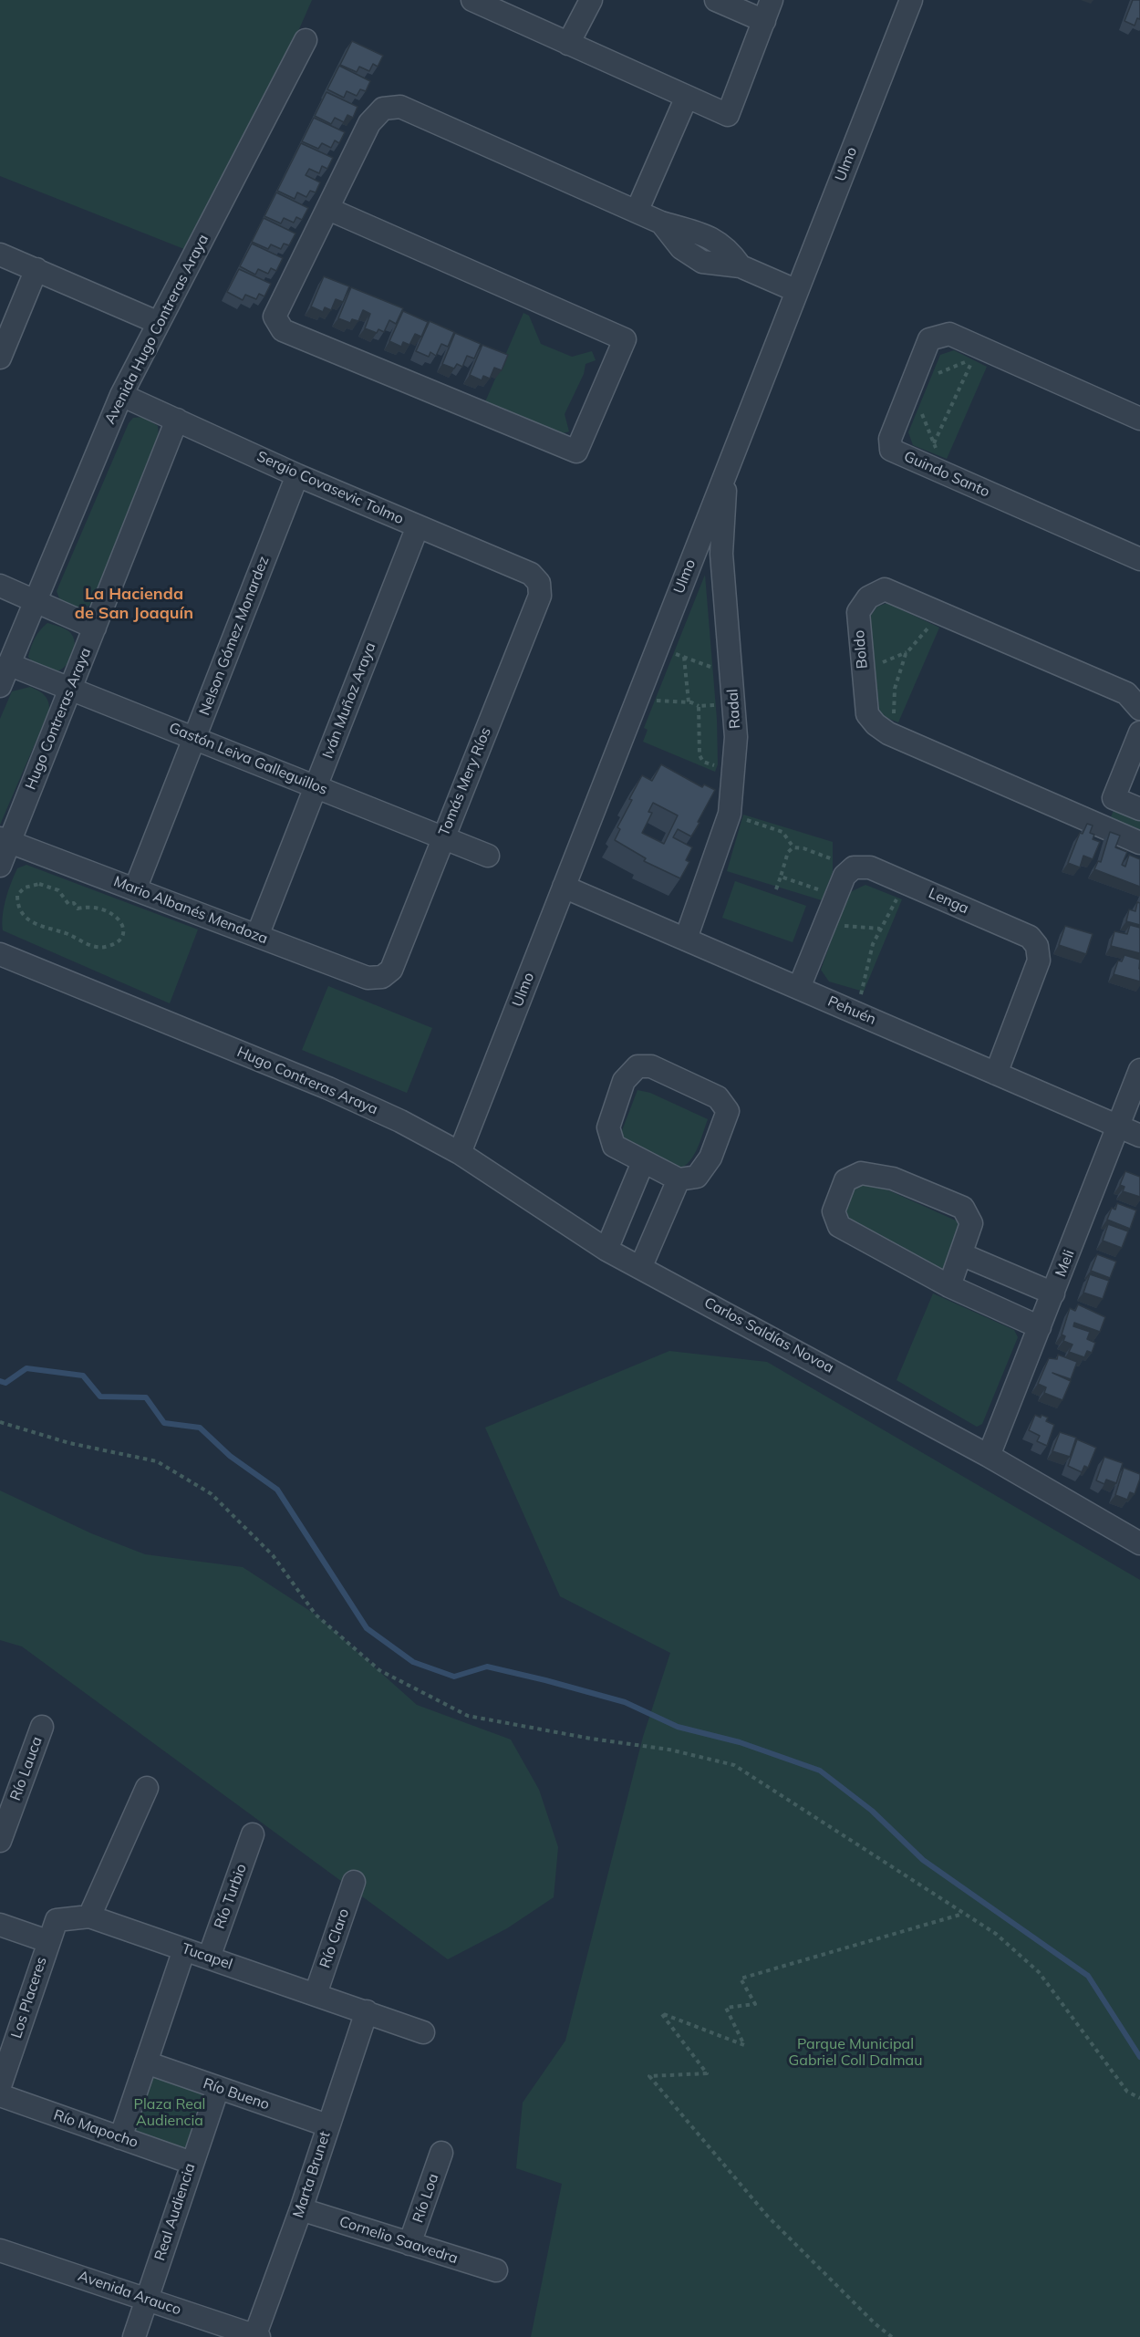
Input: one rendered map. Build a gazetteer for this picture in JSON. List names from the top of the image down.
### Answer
{
  "streets": {
    "street": [
      "Ulmo",
      "Avenida Hugo Contreras Araya",
      "Guindo Santo",
      "Sergio Covasevic Tolmo",
      "Nelson Gómez Monardez",
      "Boldo",
      "Iván Muñoz Araya",
      "Radal",
      "Hugo Contreras Araya",
      "Gastón Leiva Galleguillos",
      "Tomás Mery Ríos",
      "Lenga",
      "Mario Albanés Mendoza",
      "Pehuén",
      "Meli",
      "Carlos Saldías Novoa",
      "Río Lauca",
      "Río Turbio",
      "Río Claro",
      "Tucapel",
      "Los Placeres",
      "Río Bueno",
      "Río Mapocho",
      "Marta Brunet",
      "Río Loa",
      "Real Audiencia",
      "Cornelio Saavedra",
      "Avenida Arauco"
    ]
  },
  "crossings": [
    ["Ulmo", "Radal"],
    ["Ulmo", "Pehuén"],
    ["Ulmo", "Carlos Saldías Novoa"],
    ["Avenida Hugo Contreras Araya", "Sergio Covasevic Tolmo"],
    ["Avenida Hugo Contreras Araya", "Gastón Leiva Galleguillos"],
    ["Sergio Covasevic Tolmo", "Nelson Gómez Monardez"],
    ["Sergio Covasevic Tolmo", "Iván Muñoz Araya"],
    ["Sergio Covasevic Tolmo", "Hugo Contreras Araya"],
    ["Sergio Covasevic Tolmo", "Tomás Mery Ríos"],
    ["Nelson Gómez Monardez", "Gastón Leiva Galleguillos"],
    ["Nelson Gómez Monardez", "Mario Albanés Mendoza"],
    ["Iván Muñoz Araya", "Gastón Leiva Galleguillos"],
    ["Iván Muñoz Araya", "Mario Albanés Mendoza"],
    ["Radal", "Pehuén"],
    ["Hugo Contreras Araya", "Gastón Leiva Galleguillos"],
    ["Hugo Contreras Araya", "Mario Albanés Mendoza"],
    ["Hugo Contreras Araya", "Carlos Saldías Novoa"],
    ["Gastón Leiva Galleguillos", "Tomás Mery Ríos"],
    ["Tomás Mery Ríos", "Mario Albanés Mendoza"],
    ["Lenga", "Pehuén"],
    ["Pehuén", "Meli"],
    ["Meli", "Carlos Saldías Novoa"],
    ["Río Turbio", "Tucapel"],
    ["Río Claro", "Tucapel"],
    ["Tucapel", "Los Placeres"],
    ["Tucapel", "Marta Brunet"],
    ["Río Bueno", "Marta Brunet"],
    ["Río Bueno", "Real Audiencia"],
    ["Río Mapocho", "Real Audiencia"],
    ["Marta Brunet", "Cornelio Saavedra"],
    ["Marta Brunet", "Avenida Arauco"],
    ["Río Loa", "Cornelio Saavedra"],
    ["Real Audiencia", "Avenida Arauco"]
  ],
  "districts": ["La Hacienda de San Joaquín"],
  "parks": ["Parque Municipal Gabriel Coll Dalmau", "Plaza Real Audiencia"]
}
